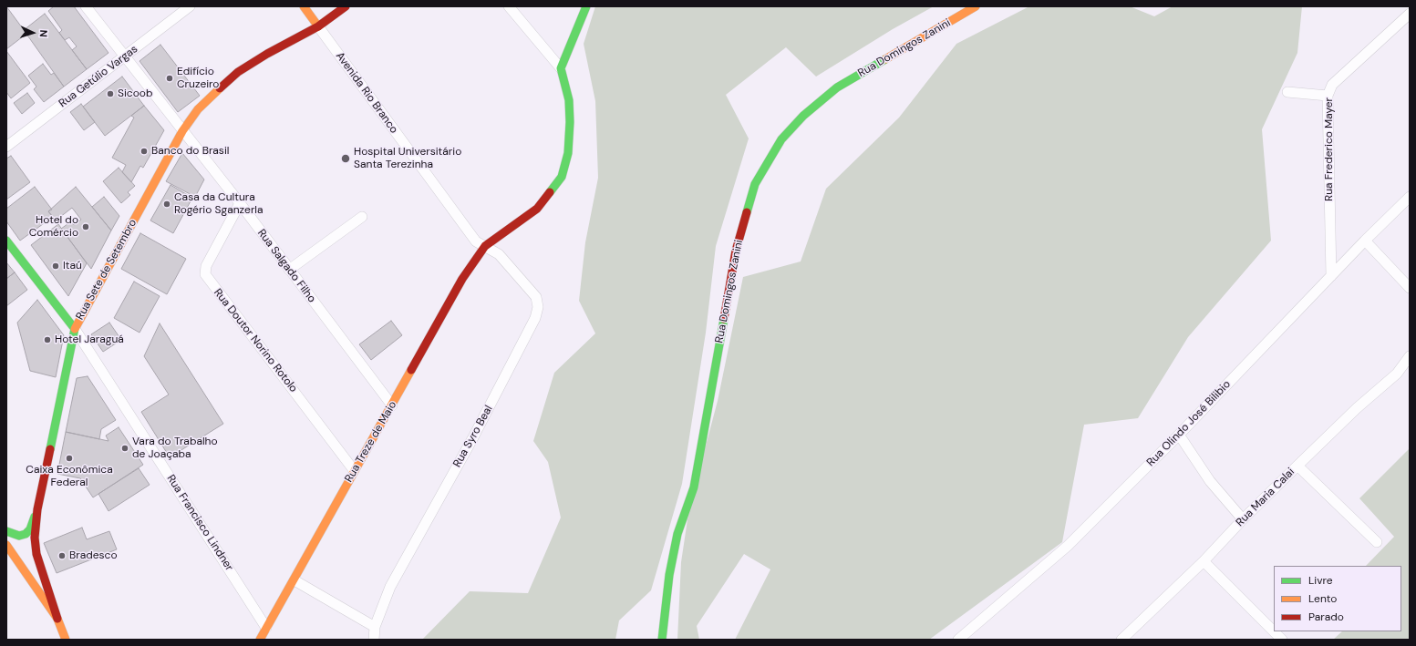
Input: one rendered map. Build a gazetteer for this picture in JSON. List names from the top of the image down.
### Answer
{
  "streets": {
    "street": [
      "Rua Domingos Zanini",
      "Rua Getúlio Vargas",
      "Avenida Rio Branco",
      "Rua Frederico Mayer",
      "Rua Salgado Filho",
      "Rua Sete de Setembro",
      "Rua Doutor Norino Rotolo",
      "Rua Olindo José Bilibio",
      "Rua Syro Beal",
      "Rua Treze de Maio",
      "Rua Maria Calai",
      "Rua Francisco Lindner"
    ]
  },
  "crossings": [
    ["Rua Getúlio Vargas", "Rua Salgado Filho"],
    ["Avenida Rio Branco", "Rua Sete de Setembro"],
    ["Avenida Rio Branco", "Rua Syro Beal"],
    ["Avenida Rio Branco", "Rua Treze de Maio"],
    ["Rua Frederico Mayer", "Rua Olindo José Bilibio"],
    ["Rua Salgado Filho", "Rua Sete de Setembro"],
    ["Rua Salgado Filho", "Rua Doutor Norino Rotolo"],
    ["Rua Salgado Filho", "Rua Treze de Maio"],
    ["Rua Sete de Setembro", "Rua Francisco Lindner"],
    ["Rua Doutor Norino Rotolo", "Rua Treze de Maio"],
    ["Rua Syro Beal", "Rua Treze de Maio"],
    ["Rua Treze de Maio", "Rua Francisco Lindner"]
  ],
  "places": [
    "Edifício Cruzeiro",
    "Sicoob",
    "Banco do Brasil",
    "Hospital Universitário Santa Terezinha",
    "Casa da Cultura Rogério Sganzerla",
    "Hotel do Comércio",
    "Itaú",
    "Hotel Jaraguá",
    "Vara do Trabalho de Joaçaba",
    "Caixa Econômica Federal",
    "Bradesco"
  ],
  "legend": ["Livre", "Lento", "Parado"],
  "north": "right"
}
